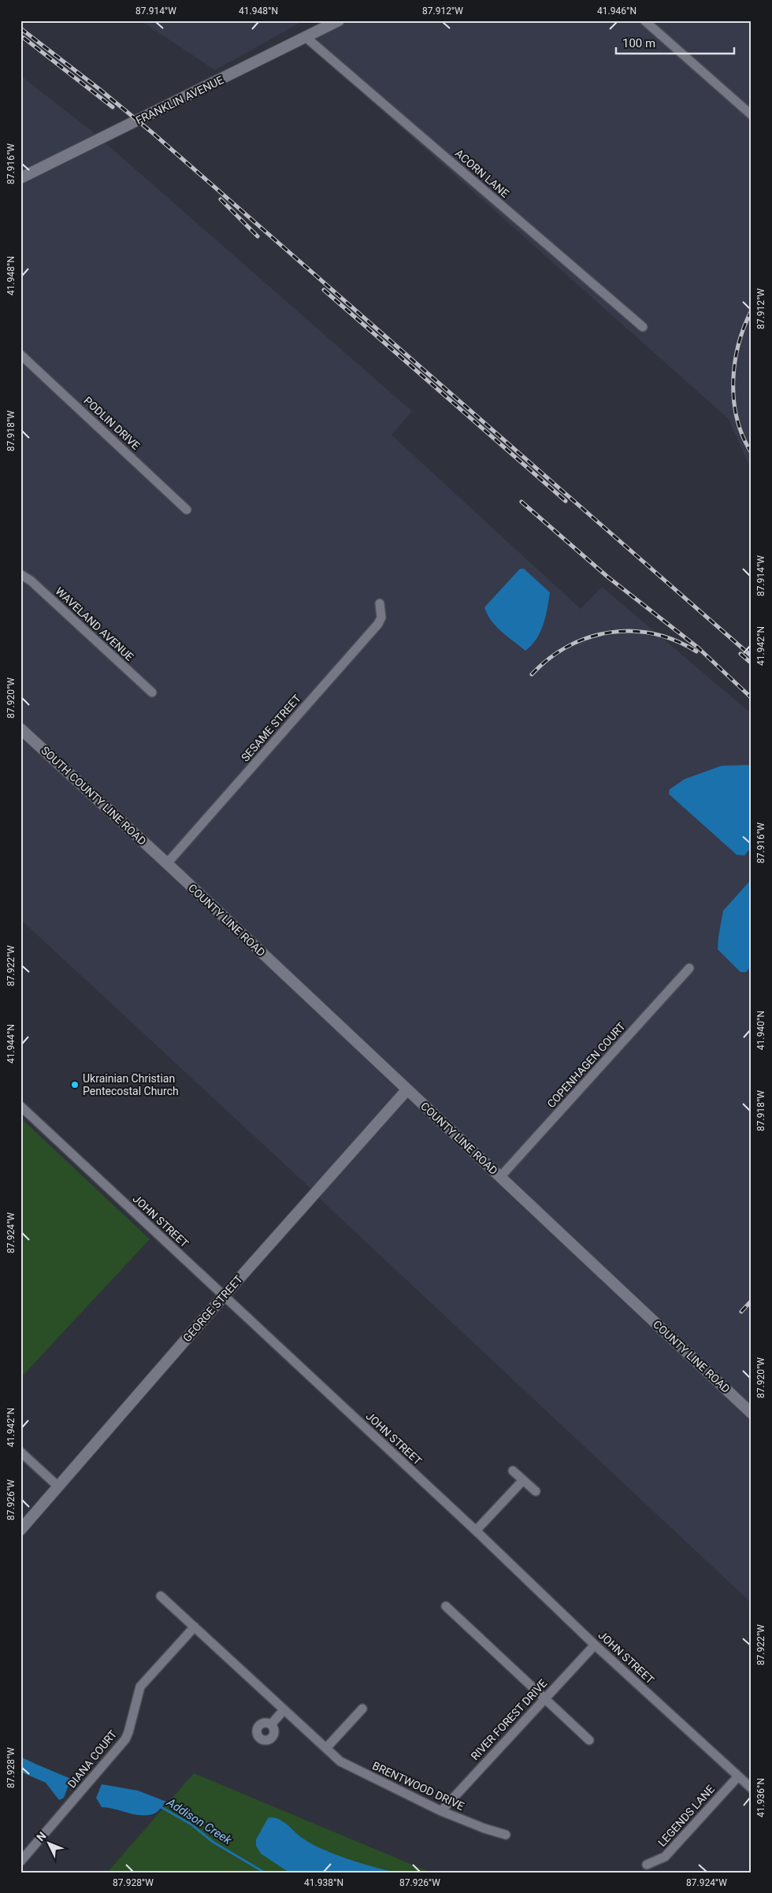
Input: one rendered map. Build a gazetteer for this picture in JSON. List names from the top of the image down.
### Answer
{
  "streets": {
    "street": [
      "FRANKLIN AVENUE",
      "ACORN LANE",
      "PODLIN DRIVE",
      "WAVELAND AVENUE",
      "SESAME STREET",
      "SOUTH COUNTY LINE ROAD",
      "COUNTY LINE ROAD",
      "COPENHAGEN COURT",
      "JOHN STREET",
      "GEORGE STREET",
      "RIVER FOREST DRIVE",
      "DIANA COURT",
      "BRENTWOOD DRIVE",
      "LEGENDS LANE"
    ]
  },
  "crossings": [
    ["FRANKLIN AVENUE", "ACORN LANE"],
    ["SESAME STREET", "SOUTH COUNTY LINE ROAD"],
    ["SESAME STREET", "COUNTY LINE ROAD"],
    ["SOUTH COUNTY LINE ROAD", "COUNTY LINE ROAD"],
    ["COUNTY LINE ROAD", "COPENHAGEN COURT"],
    ["COUNTY LINE ROAD", "GEORGE STREET"],
    ["JOHN STREET", "GEORGE STREET"],
    ["JOHN STREET", "RIVER FOREST DRIVE"],
    ["JOHN STREET", "LEGENDS LANE"],
    ["RIVER FOREST DRIVE", "BRENTWOOD DRIVE"],
    ["DIANA COURT", "BRENTWOOD DRIVE"]
  ],
  "water": ["Addison Creek"],
  "places": ["Ukrainian Christian Pentecostal Church"],
  "scale_bar": "100 m",
  "north": "top left",
  "coordinates": [
    "87.914°W",
    "41.948°N",
    "87.912°W",
    "41.946°N",
    "87.916°W",
    "87.918°W",
    "41.942°N",
    "87.920°W",
    "87.922°W",
    "41.940°N",
    "41.944°N",
    "87.924°W",
    "87.926°W",
    "87.928°W",
    "41.936°N",
    "41.938°N"
  ]
}
